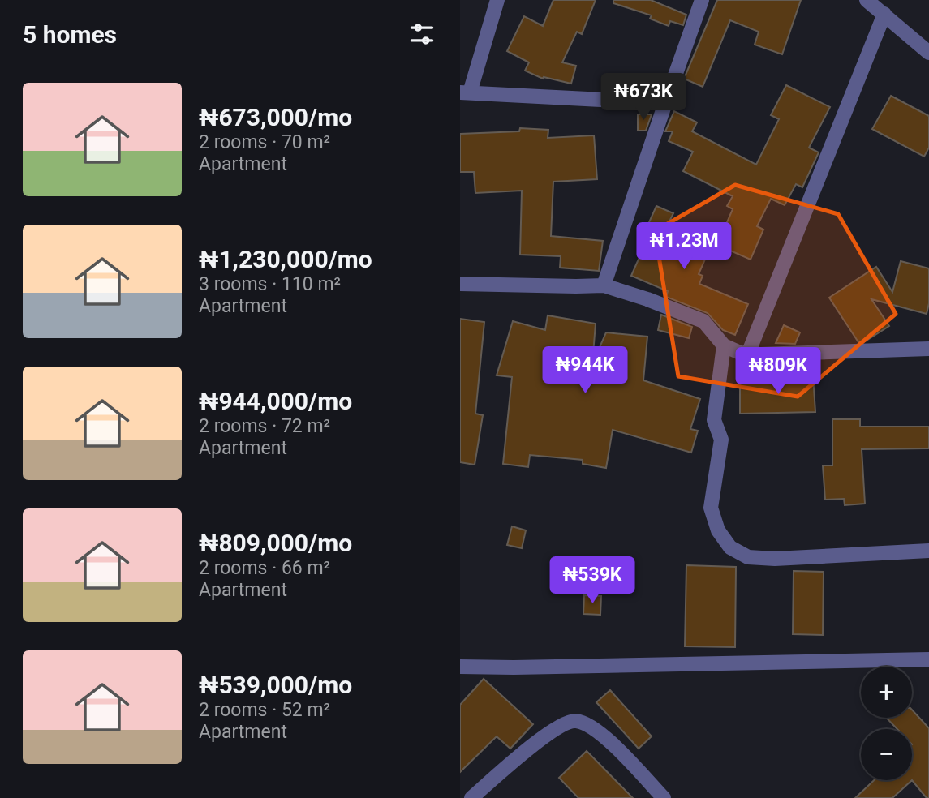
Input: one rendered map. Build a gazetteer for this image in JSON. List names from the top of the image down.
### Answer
{
  "page": {
    "heading": "5 homes",
    "list": [
      {
        "name": "₦673,000/mo",
        "note": "2 rooms · 70 m² · Apartment"
      },
      {
        "name": "₦1,230,000/mo",
        "note": "3 rooms · 110 m² · Apartment"
      },
      {
        "name": "₦944,000/mo",
        "note": "2 rooms · 72 m² · Apartment"
      },
      {
        "name": "₦809,000/mo",
        "note": "2 rooms · 66 m² · Apartment"
      },
      {
        "name": "₦539,000/mo",
        "note": "2 rooms · 52 m² · Apartment"
      }
    ],
    "price": [
      "₦673K",
      "₦1.23M",
      "₦944K",
      "₦809K",
      "₦539K"
    ],
    "map_buttons": ["+", "−"]
  }
}
